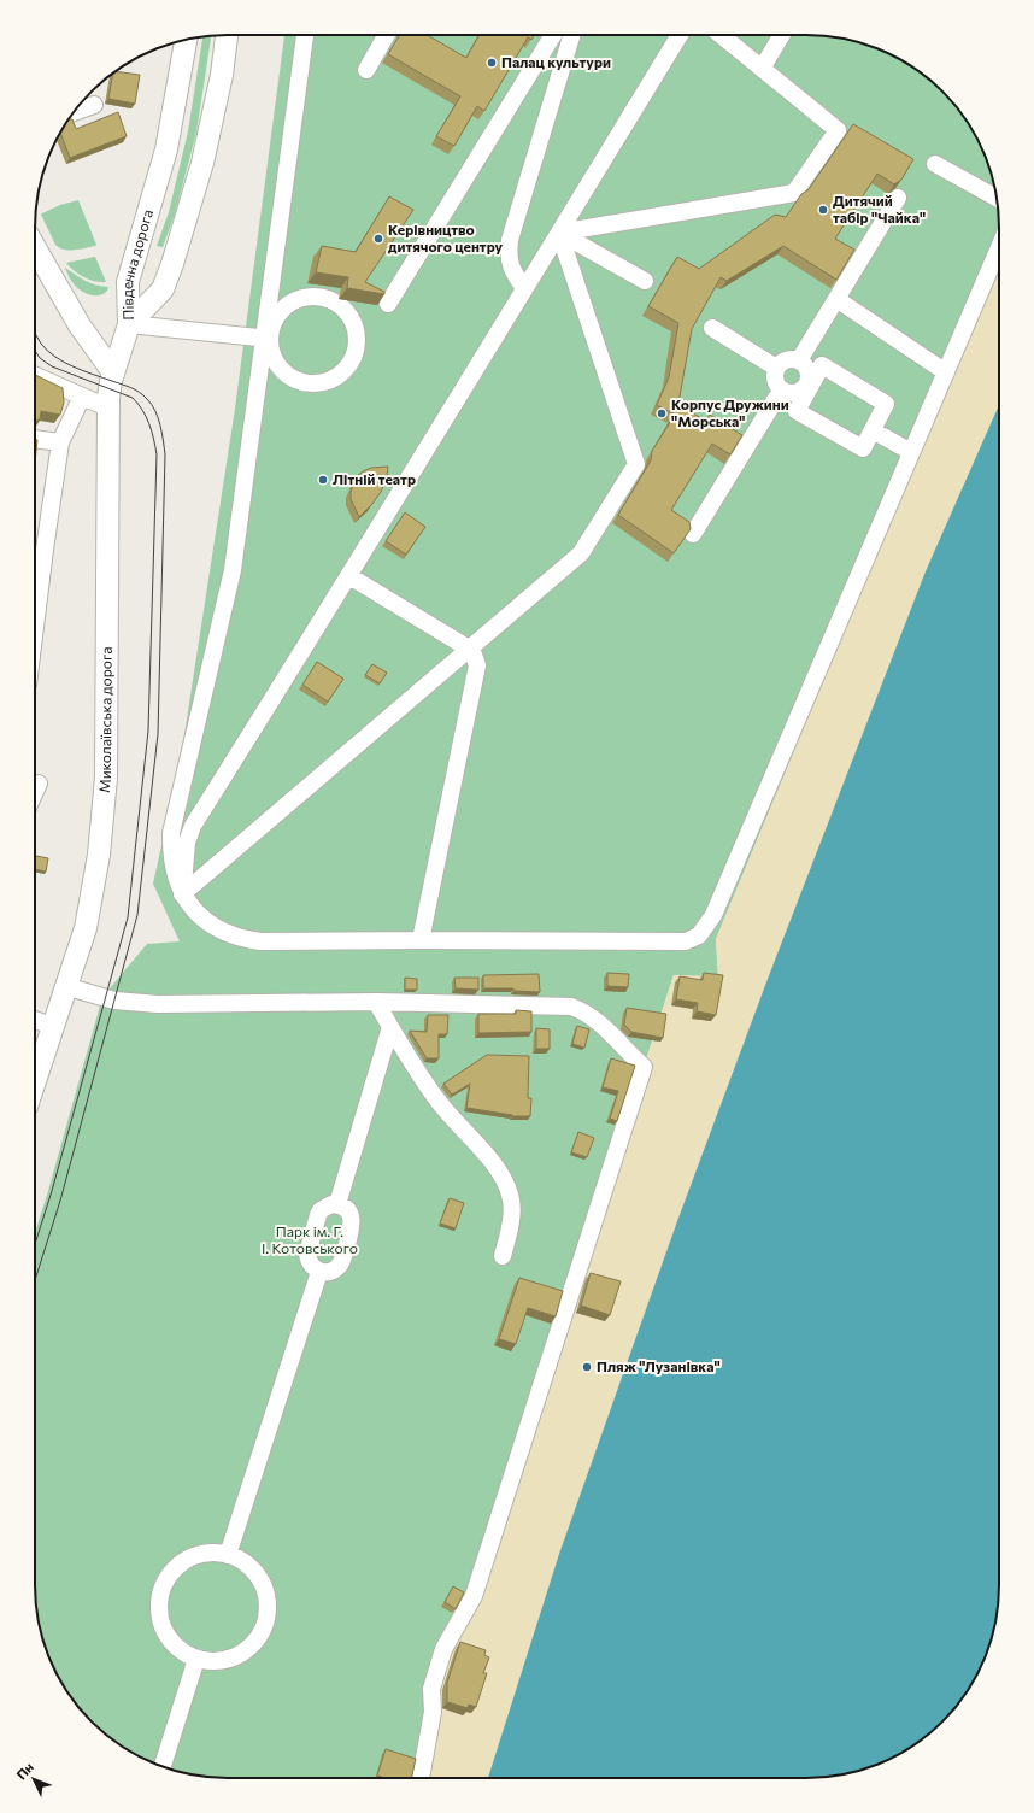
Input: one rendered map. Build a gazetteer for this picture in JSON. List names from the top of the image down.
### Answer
{
  "streets": {
    "main road": ["Південна дорога", "Миколаївська дорога"]
  },
  "crossings": [
    ["Південна дорога", "Миколаївська дорога"]
  ],
  "parks": ["Парк ім. Г. І. Котовського"],
  "places": [
    "Палац культури",
    "Дитячий табір \"Чайка\"",
    "Керівництво дитячого центру",
    "Корпус Дружини \"Морська\"",
    "Літній театр",
    "Пляж \"Лузанівка\""
  ],
  "north": "top left"
}
